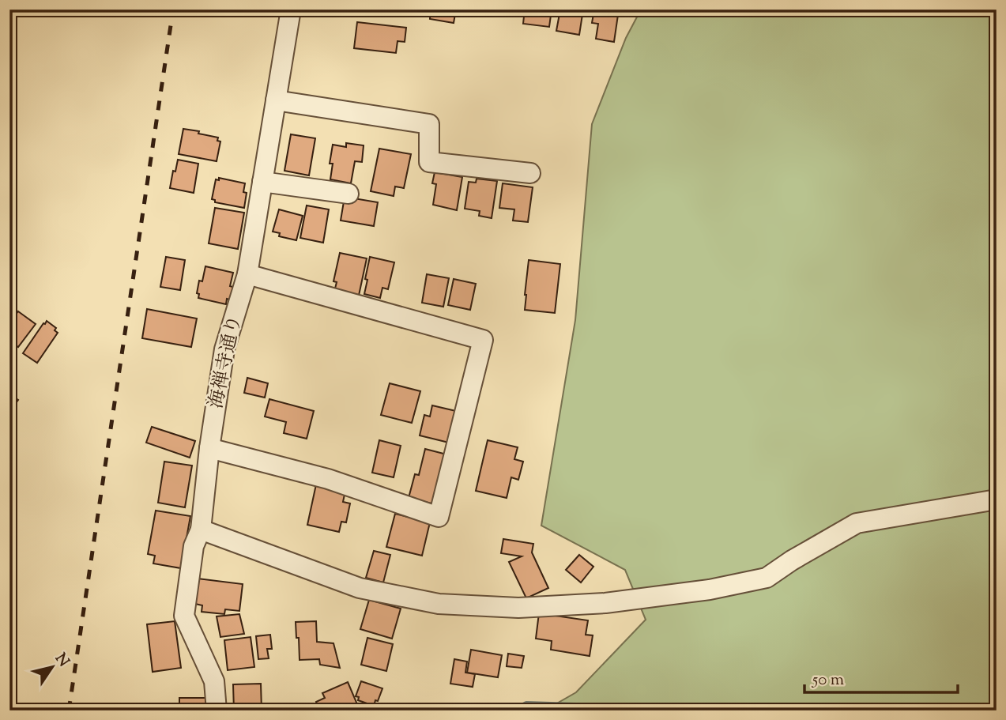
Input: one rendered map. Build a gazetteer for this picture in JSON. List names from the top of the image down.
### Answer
{
  "streets": {
    "street": ["海禅寺通り"]
  },
  "scale_bar": "50 m",
  "north": "top right"
}
